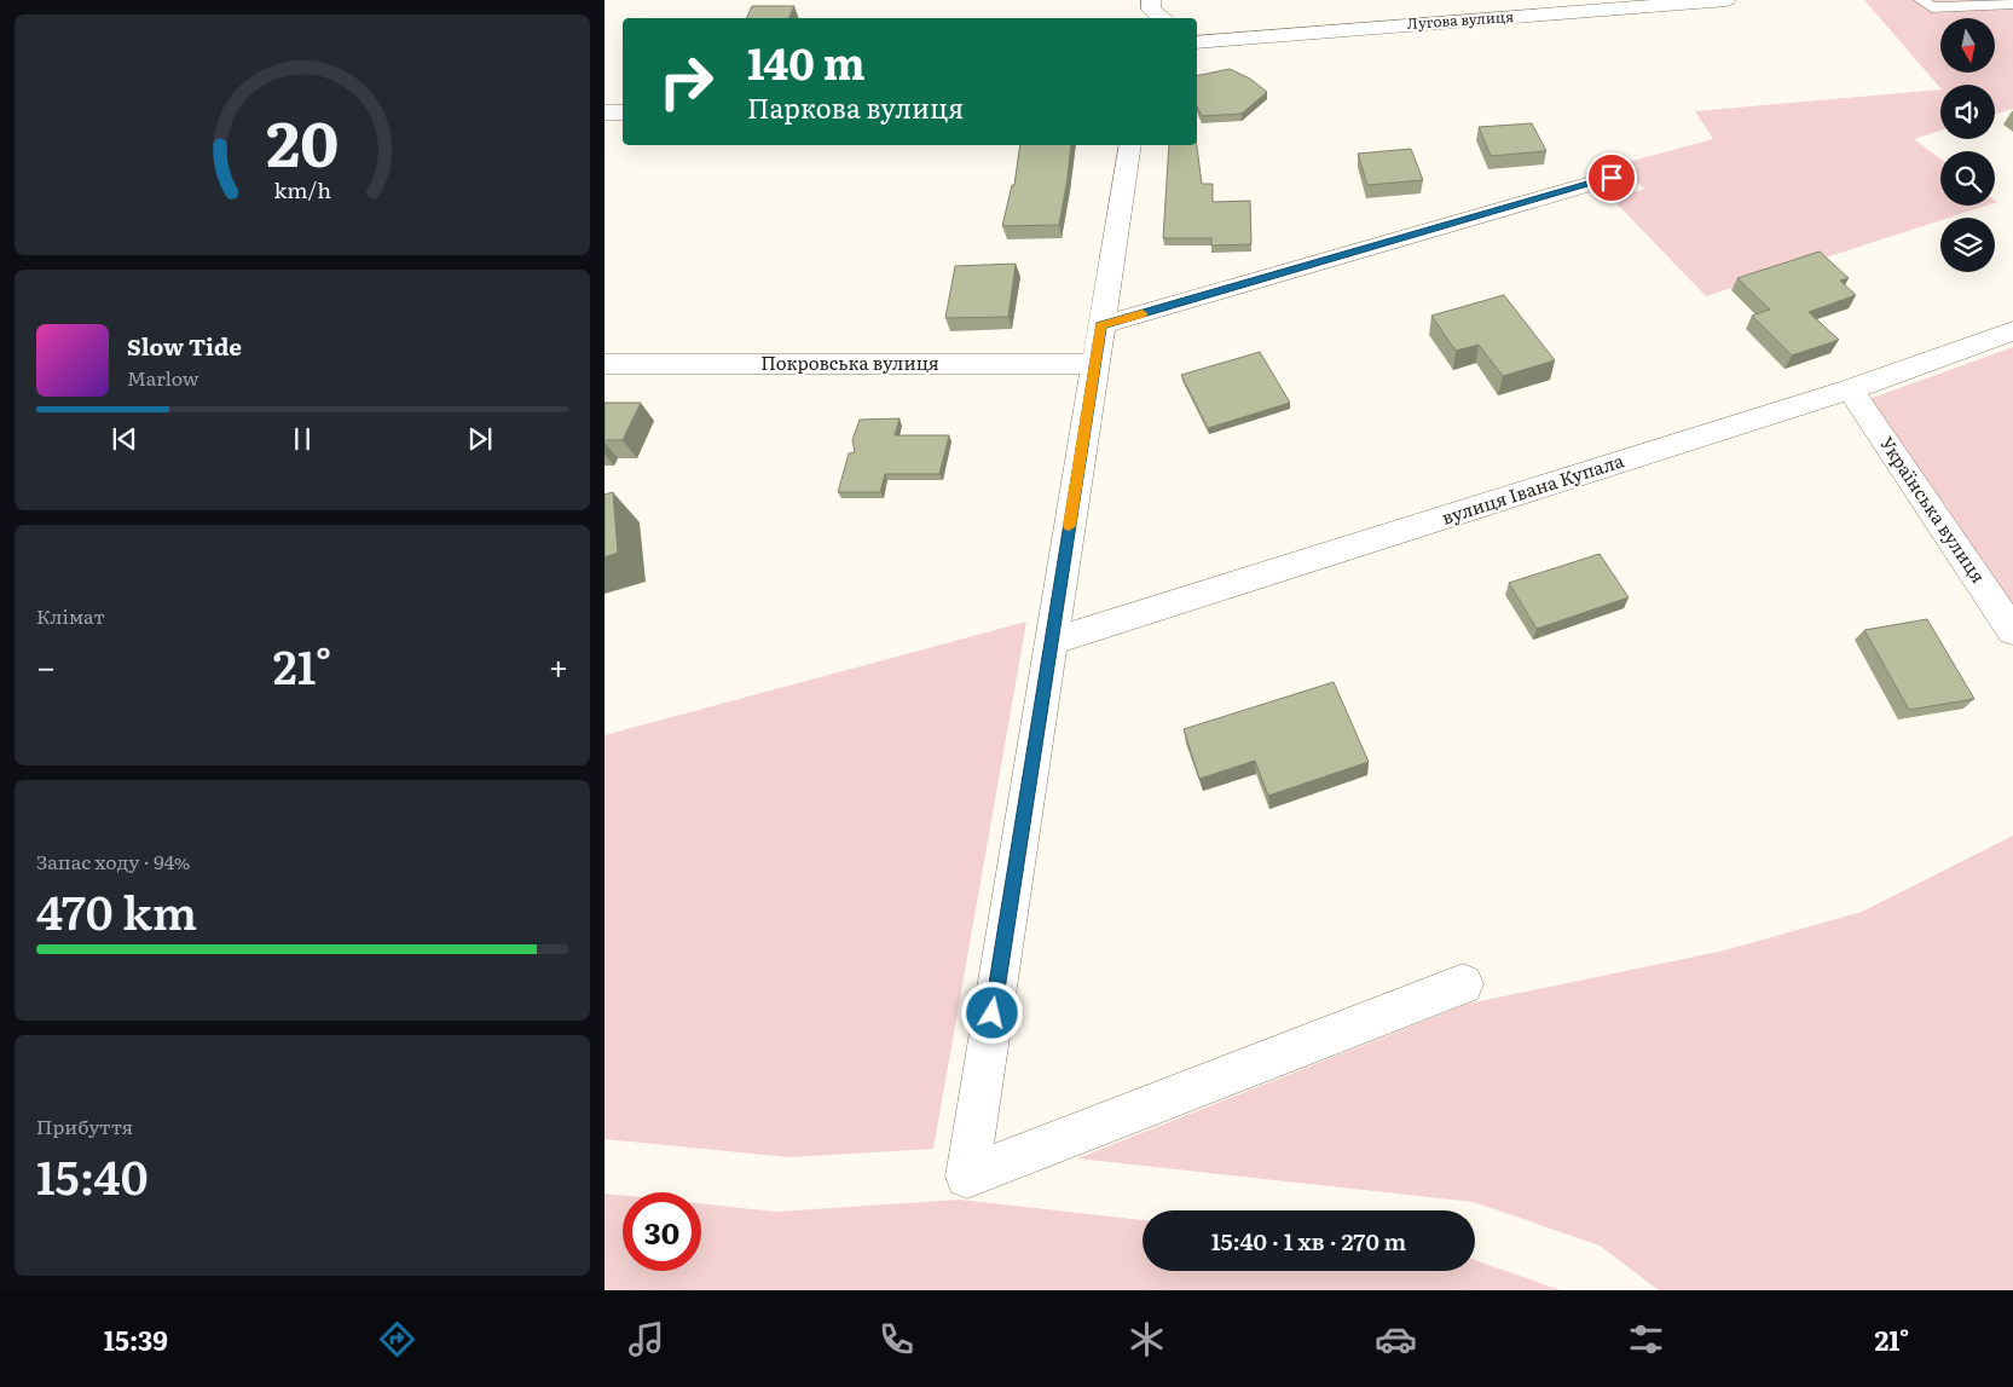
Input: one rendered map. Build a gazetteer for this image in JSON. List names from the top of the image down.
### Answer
{
  "streets": {
    "street": [
      "Лугова вулиця",
      "Покровська вулиця",
      "вулиця Івана Купала",
      "Українська вулиця"
    ]
  },
  "crossings": [
    ["вулиця Івана Купала", "Українська вулиця"]
  ],
  "north": "bottom",
  "page": {
    "turn": ["140 m", "Паркова вулиця"],
    "song": ["Slow Tide", "Marlow"],
    "tile": [
      "Клімат",
      ["Запас ходу · 94%", "470 km"],
      ["Прибуття", "15:40"]
    ],
    "heat": ["−", "21°", "+"],
    "limit": "30",
    "trip": "15:40 · 1 хв · 270 m",
    "tabs": ["15:39", "21°"],
    "gauge": ["20", "km/h"]
  }
}
